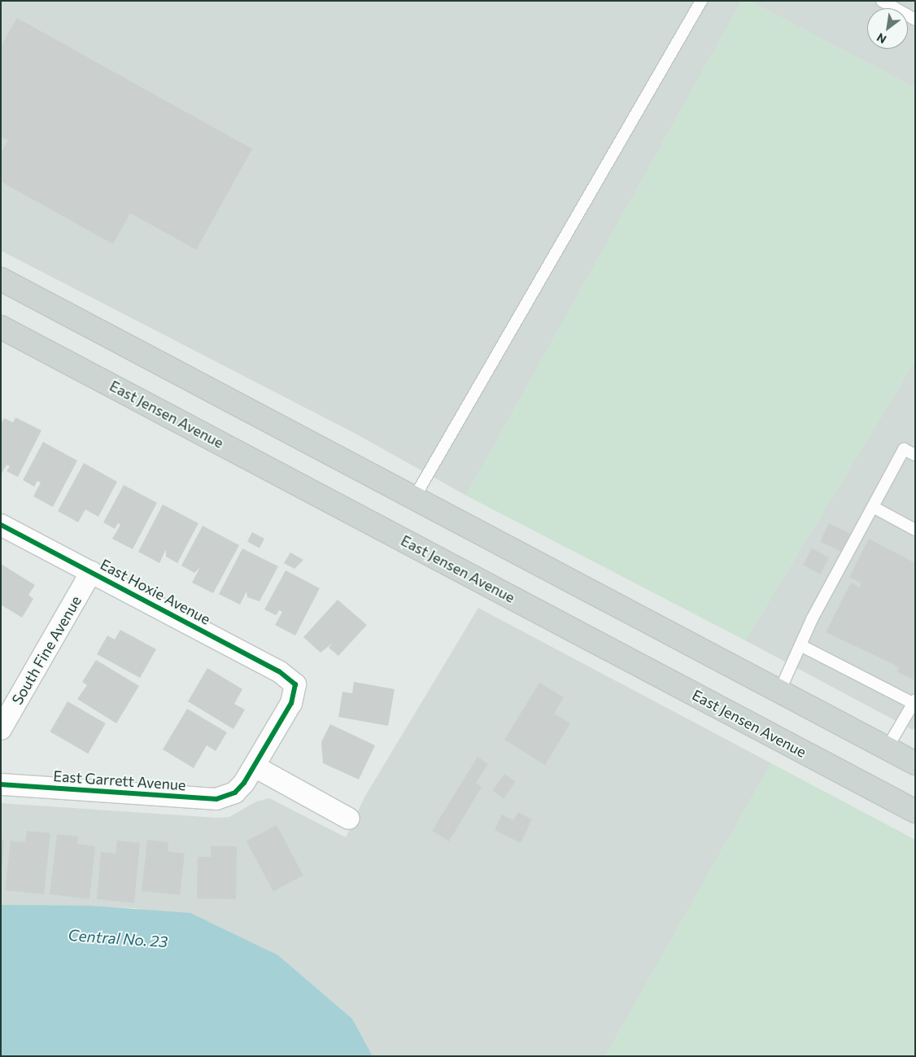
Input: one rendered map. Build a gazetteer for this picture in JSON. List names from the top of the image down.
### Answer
{
  "streets": {
    "main road": ["East Jensen Avenue"],
    "street": ["East Hoxie Avenue", "South Fine Avenue", "East Garrett Avenue"]
  },
  "crossings": [
    ["East Hoxie Avenue", "South Fine Avenue"],
    ["East Hoxie Avenue", "East Garrett Avenue"]
  ],
  "water": ["Central No. 23"],
  "north": "bottom left"
}
